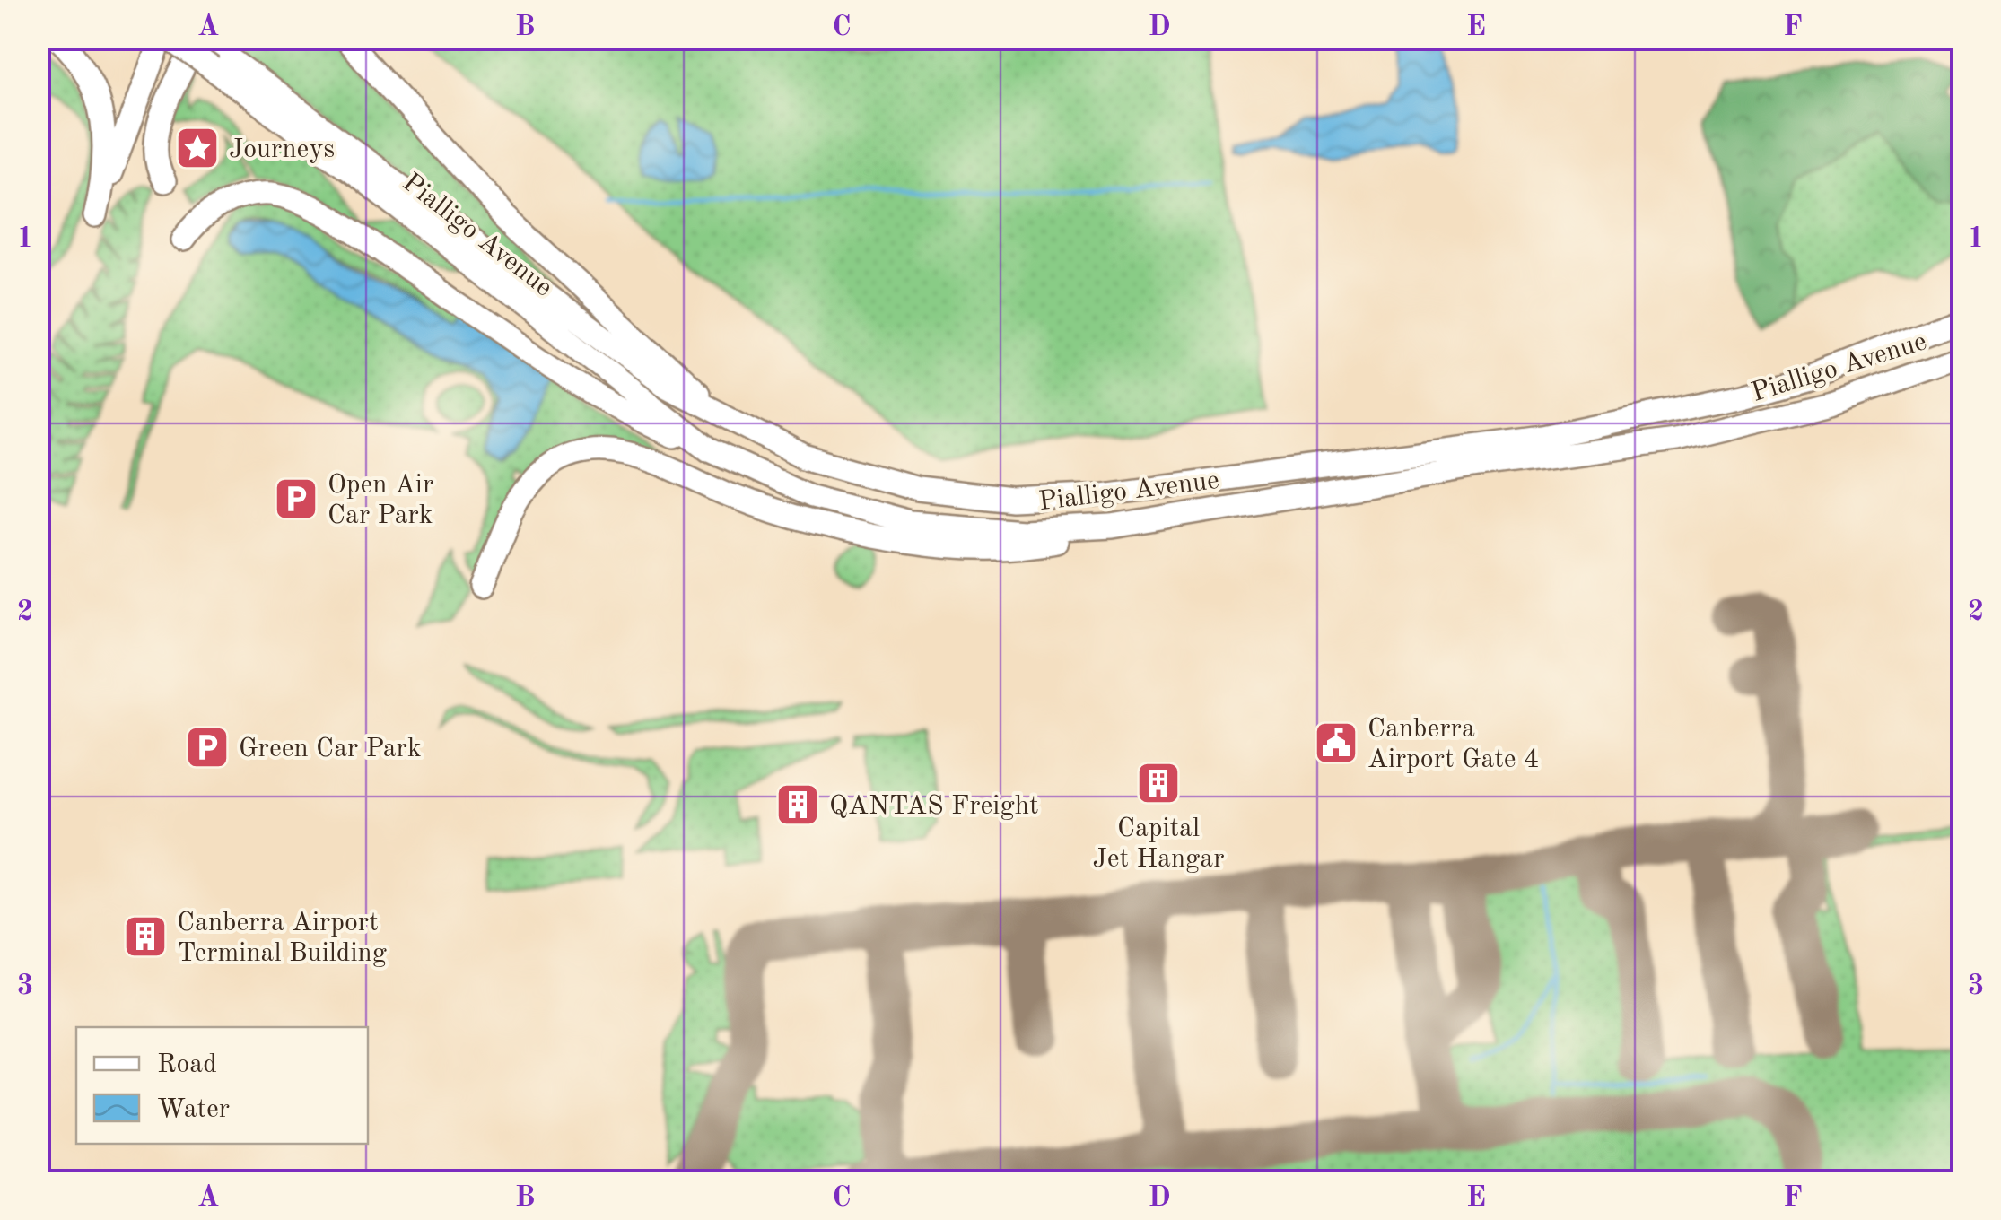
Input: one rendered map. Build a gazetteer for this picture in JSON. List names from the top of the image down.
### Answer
{
  "streets": {
    "main road": ["Pialligo Avenue"]
  },
  "places": {
    "place": ["Journeys"],
    "parking": ["Open Air Car Park", "Green Car Park"],
    "public building": ["Canberra Airport Gate 4"],
    "building": ["Capital Jet Hangar", "QANTAS Freight", "Canberra Airport Terminal Building"]
  },
  "legend": ["Road", "Water"],
  "grid": {
    "columns": [
      "A",
      "B",
      "C",
      "D",
      "E",
      "F"
    ],
    "rows": ["1", "2", "3"]
  }
}
